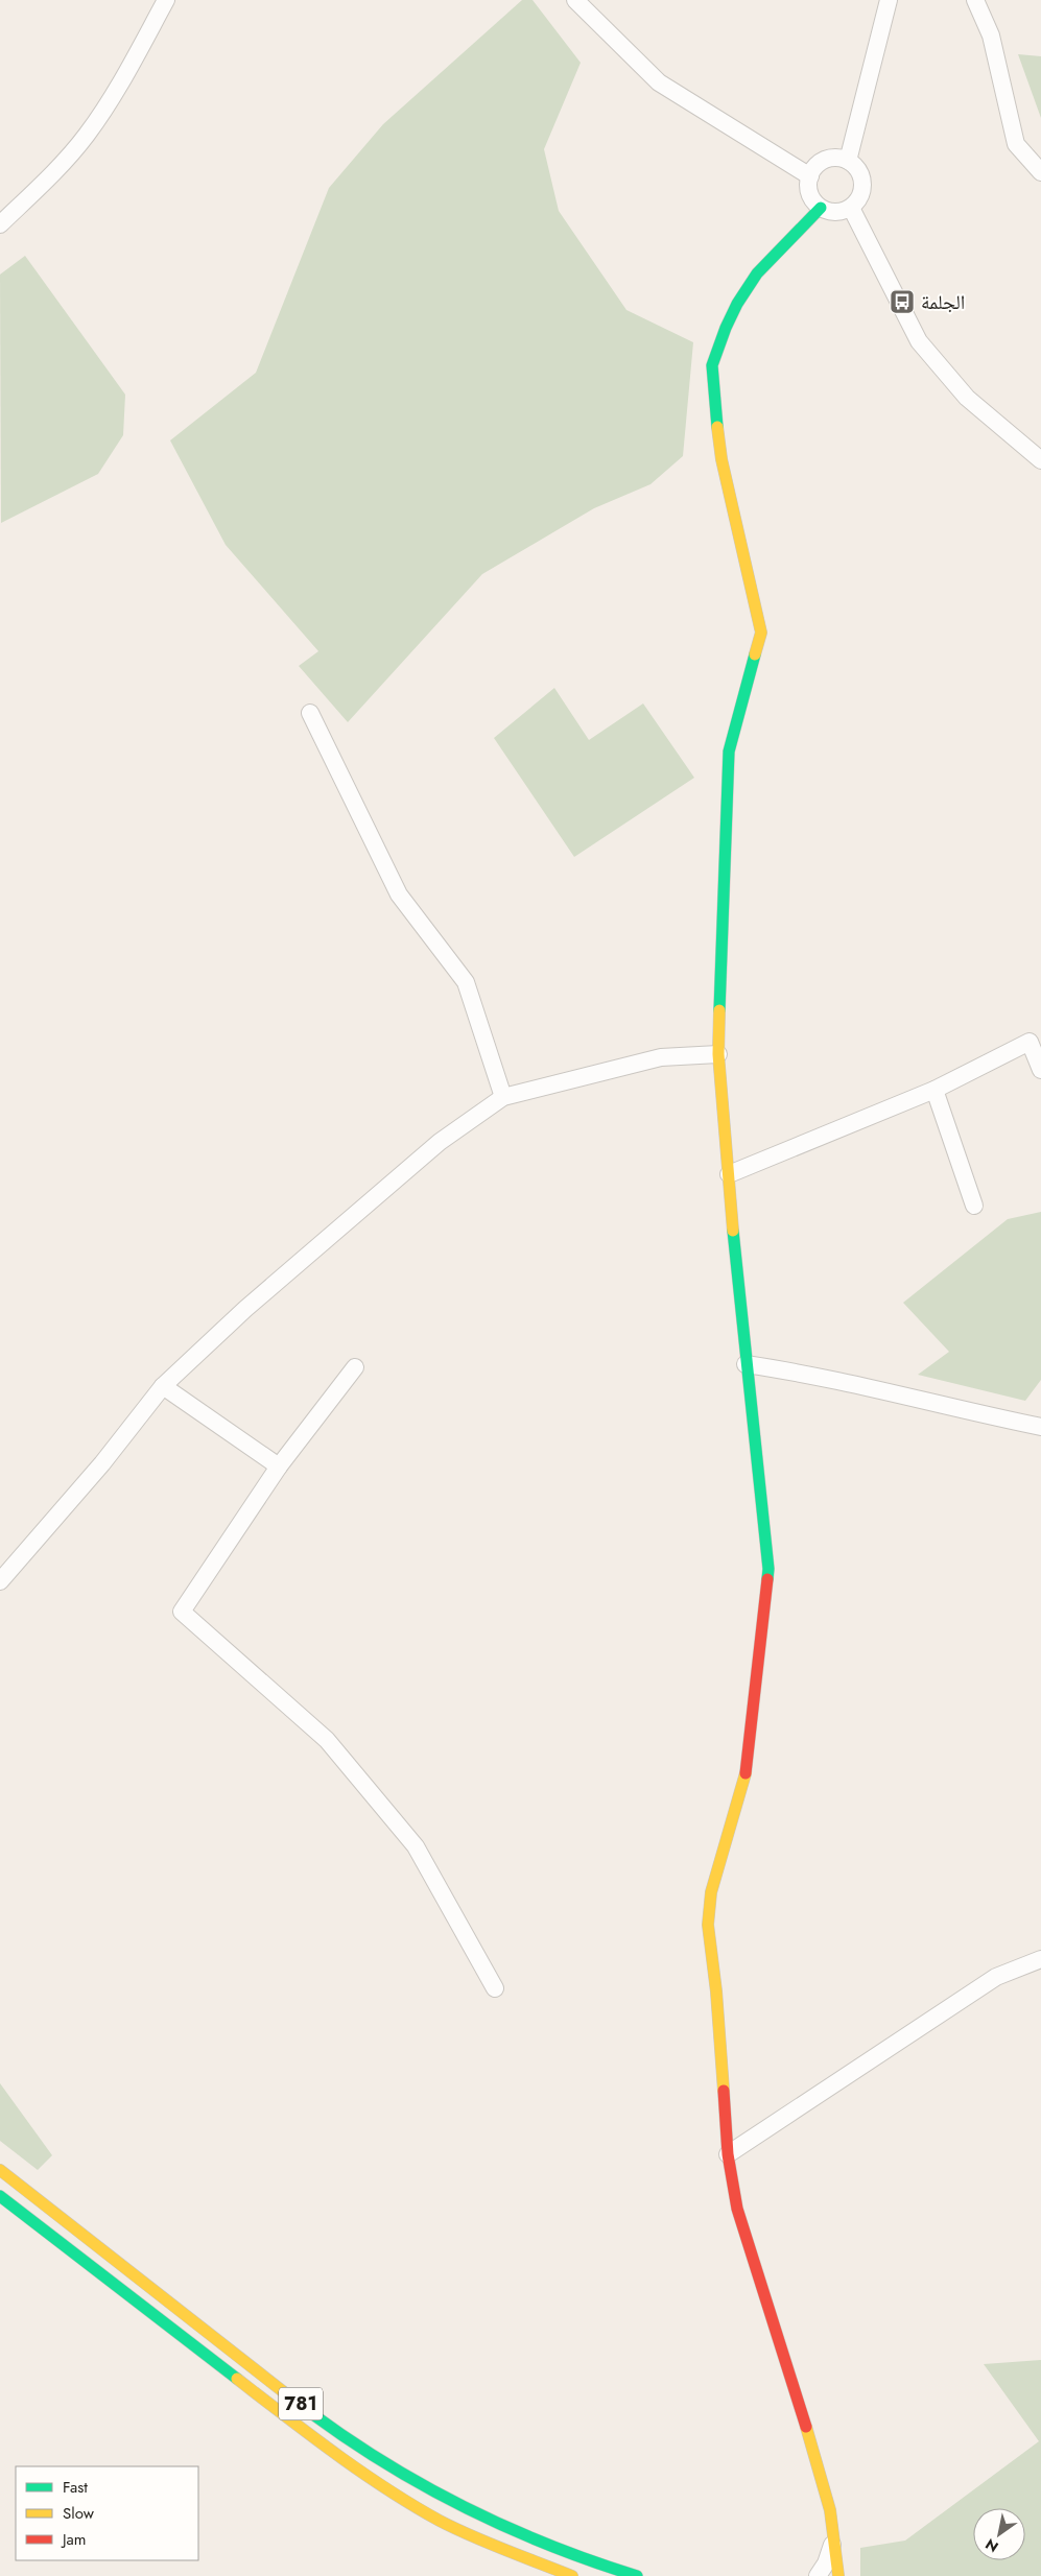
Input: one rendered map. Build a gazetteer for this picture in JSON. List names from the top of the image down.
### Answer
{
  "streets": {
    "street": ["781"]
  },
  "places": {
    "bus stop": ["الجلمة"]
  },
  "legend": ["Fast", "Slow", "Jam"],
  "north": "bottom left"
}
